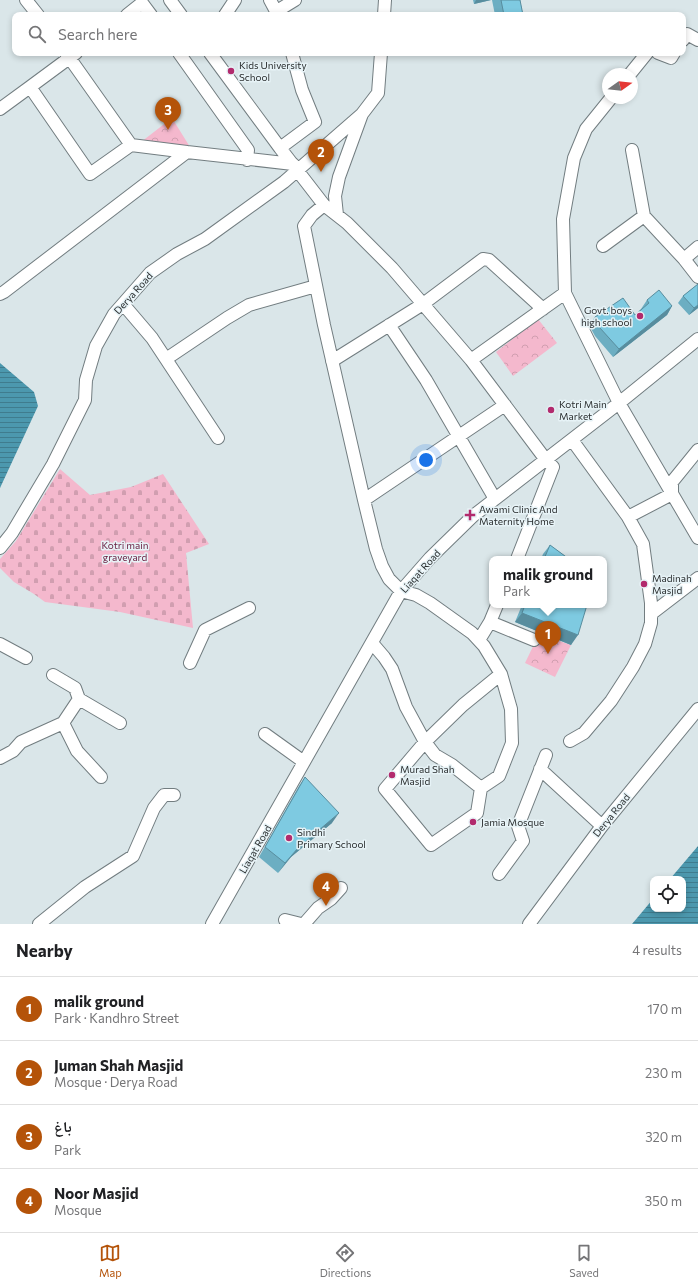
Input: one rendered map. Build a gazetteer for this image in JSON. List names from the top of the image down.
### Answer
{
  "streets": {
    "street": ["Derya Road", "Liaqat Road"]
  },
  "parks": ["Kotri main graveyard"],
  "places": {
    "other": [
      "Kids University School",
      "Govt. boys high school",
      "Kotri Main Market",
      "Madinah Masjid",
      "Murad Shah Masjid",
      "Jamia Mosque",
      "Sindhi Primary School"
    ],
    "health": ["Awami Clinic And Maternity Home"]
  },
  "north": "right",
  "page": {
    "search": "Search here",
    "pins": [
      "3",
      "2",
      "1",
      "4"
    ],
    "popup": ["malik ground", "Park"],
    "heading": ["Nearby", "4 results"],
    "list": [
      {
        "mark": "1",
        "name": "malik ground",
        "note": "Park · Kandhro Street",
        "value": "170 m"
      },
      {
        "mark": "2",
        "name": "Juman Shah Masjid",
        "note": "Mosque · Derya Road",
        "value": "230 m"
      },
      {
        "mark": "3",
        "name": "باغ",
        "note": "Park",
        "value": "320 m"
      },
      {
        "mark": "4",
        "name": "Noor Masjid",
        "note": "Mosque",
        "value": "350 m"
      }
    ],
    "nav": ["Map", "Directions", "Saved"]
  }
}
